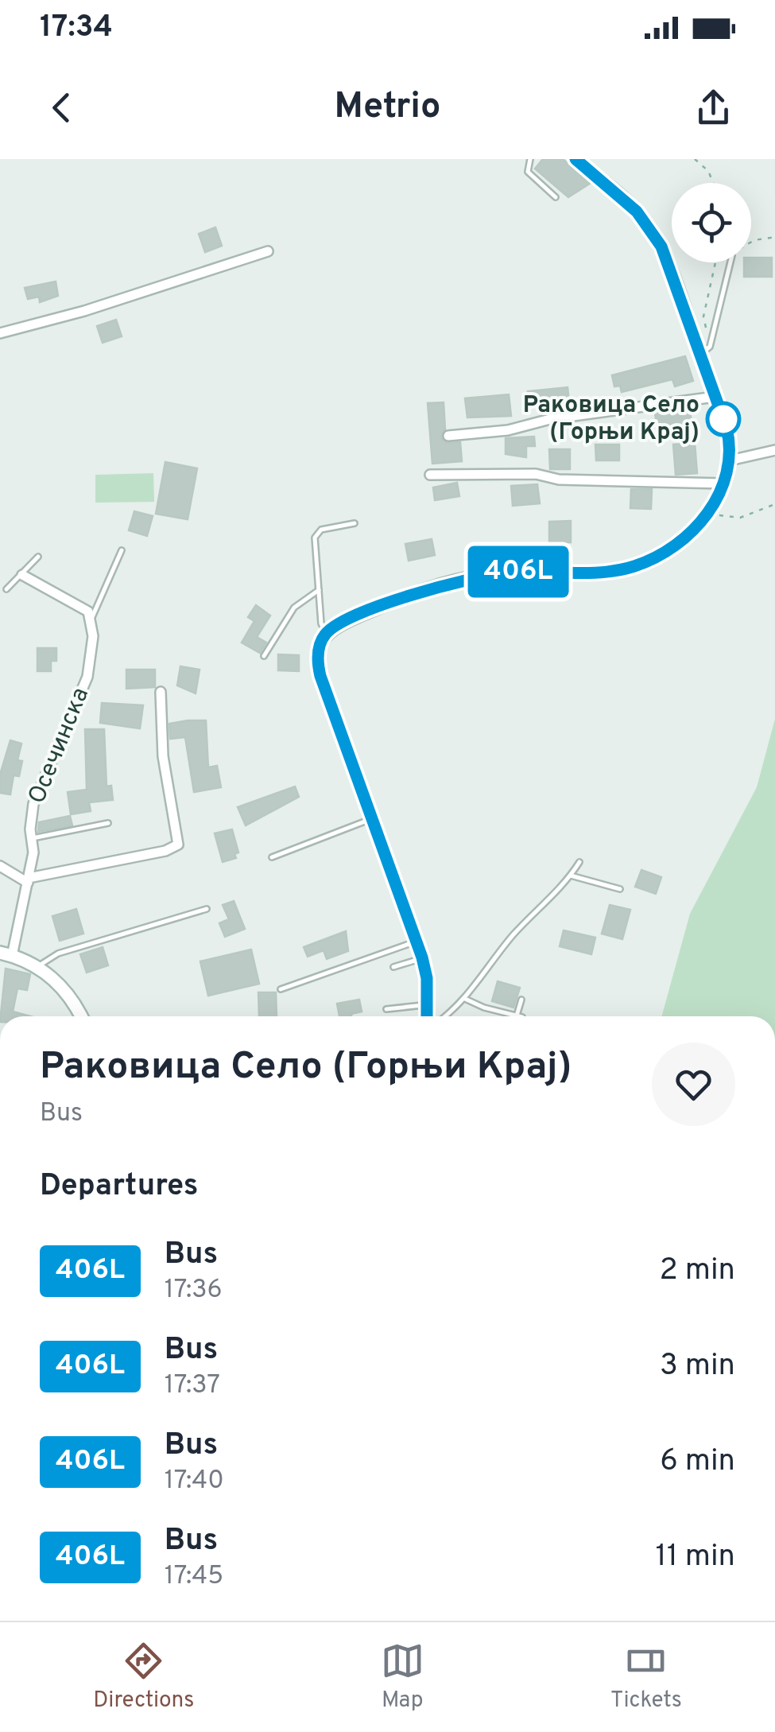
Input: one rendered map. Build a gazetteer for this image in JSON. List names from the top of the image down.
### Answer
{
  "streets": {
    "street": ["Осечинска"]
  },
  "places": ["Раковица Село (Горњи Крај)"],
  "lines": ["bus line 406L"],
  "page": {
    "status": "17:34",
    "header": "Metrio",
    "on_map": "406L",
    "heading": [
      ["Раковица Село (Горњи Крај)", "Bus"],
      "Departures"
    ],
    "list": [
      {
        "mark": "406L",
        "name": "Bus",
        "note": "17:36",
        "value": "2 min"
      },
      {
        "mark": "406L",
        "name": "Bus",
        "note": "17:37",
        "value": "3 min"
      },
      {
        "mark": "406L",
        "name": "Bus",
        "note": "17:40",
        "value": "6 min"
      },
      {
        "mark": "406L",
        "name": "Bus",
        "note": "17:45",
        "value": "11 min"
      }
    ],
    "tabs": ["Directions", "Map", "Tickets"]
  }
}
